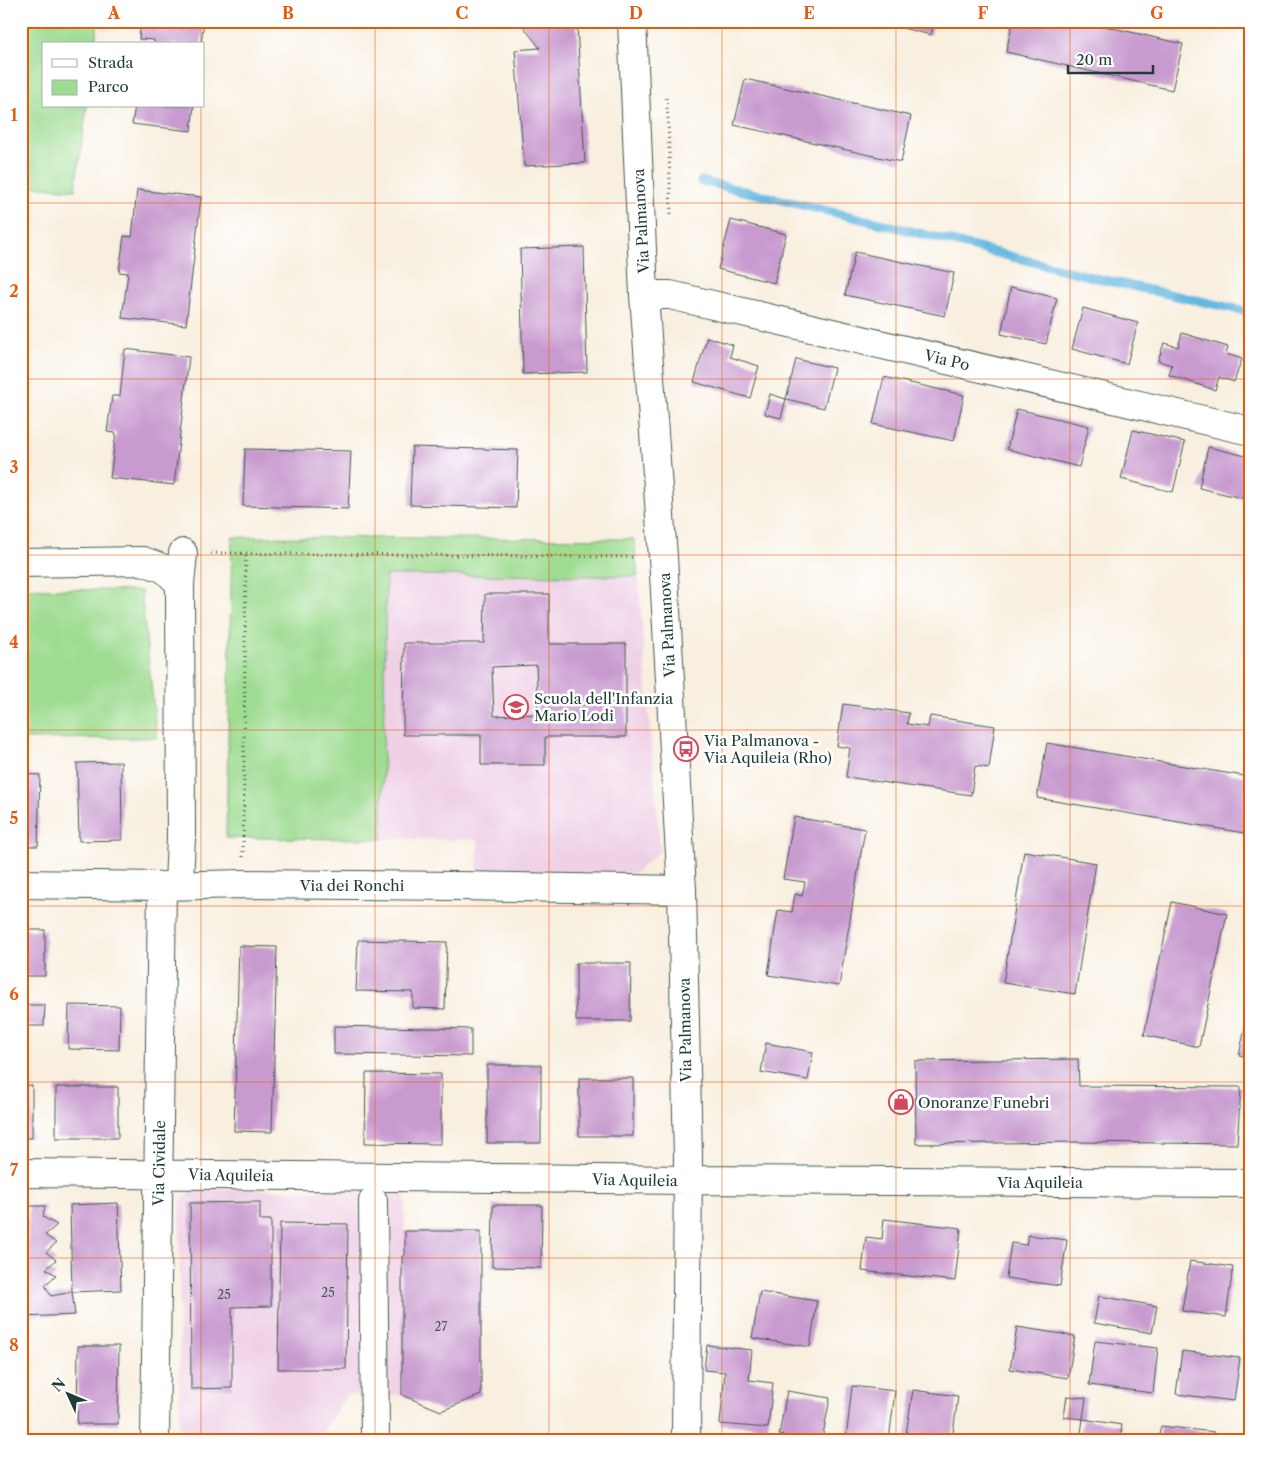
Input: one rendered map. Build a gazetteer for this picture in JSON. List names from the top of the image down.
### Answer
{
  "streets": {
    "street": [
      "Via Palmanova",
      "Via Po",
      "Via dei Ronchi",
      "Via Cividale",
      "Via Aquileia"
    ]
  },
  "crossings": [
    ["Via Palmanova", "Via Po"],
    ["Via Palmanova", "Via dei Ronchi"],
    ["Via Palmanova", "Via Aquileia"],
    ["Via dei Ronchi", "Via Cividale"],
    ["Via Cividale", "Via Aquileia"]
  ],
  "places": {
    "school or university": ["Scuola dell'Infanzia Mario Lodi"],
    "bus stop": ["Via Palmanova - Via Aquileia (Rho)"],
    "shop": ["Onoranze Funebri"]
  },
  "house_numbers": ["25", "25", "27"],
  "legend": ["Strada", "Parco"],
  "scale_bar": "20 m",
  "north": "top left",
  "grid": {
    "columns": [
      "A",
      "B",
      "C",
      "D",
      "E",
      "F",
      "G"
    ],
    "rows": [
      "1",
      "2",
      "3",
      "4",
      "5",
      "6",
      "7",
      "8"
    ]
  }
}
